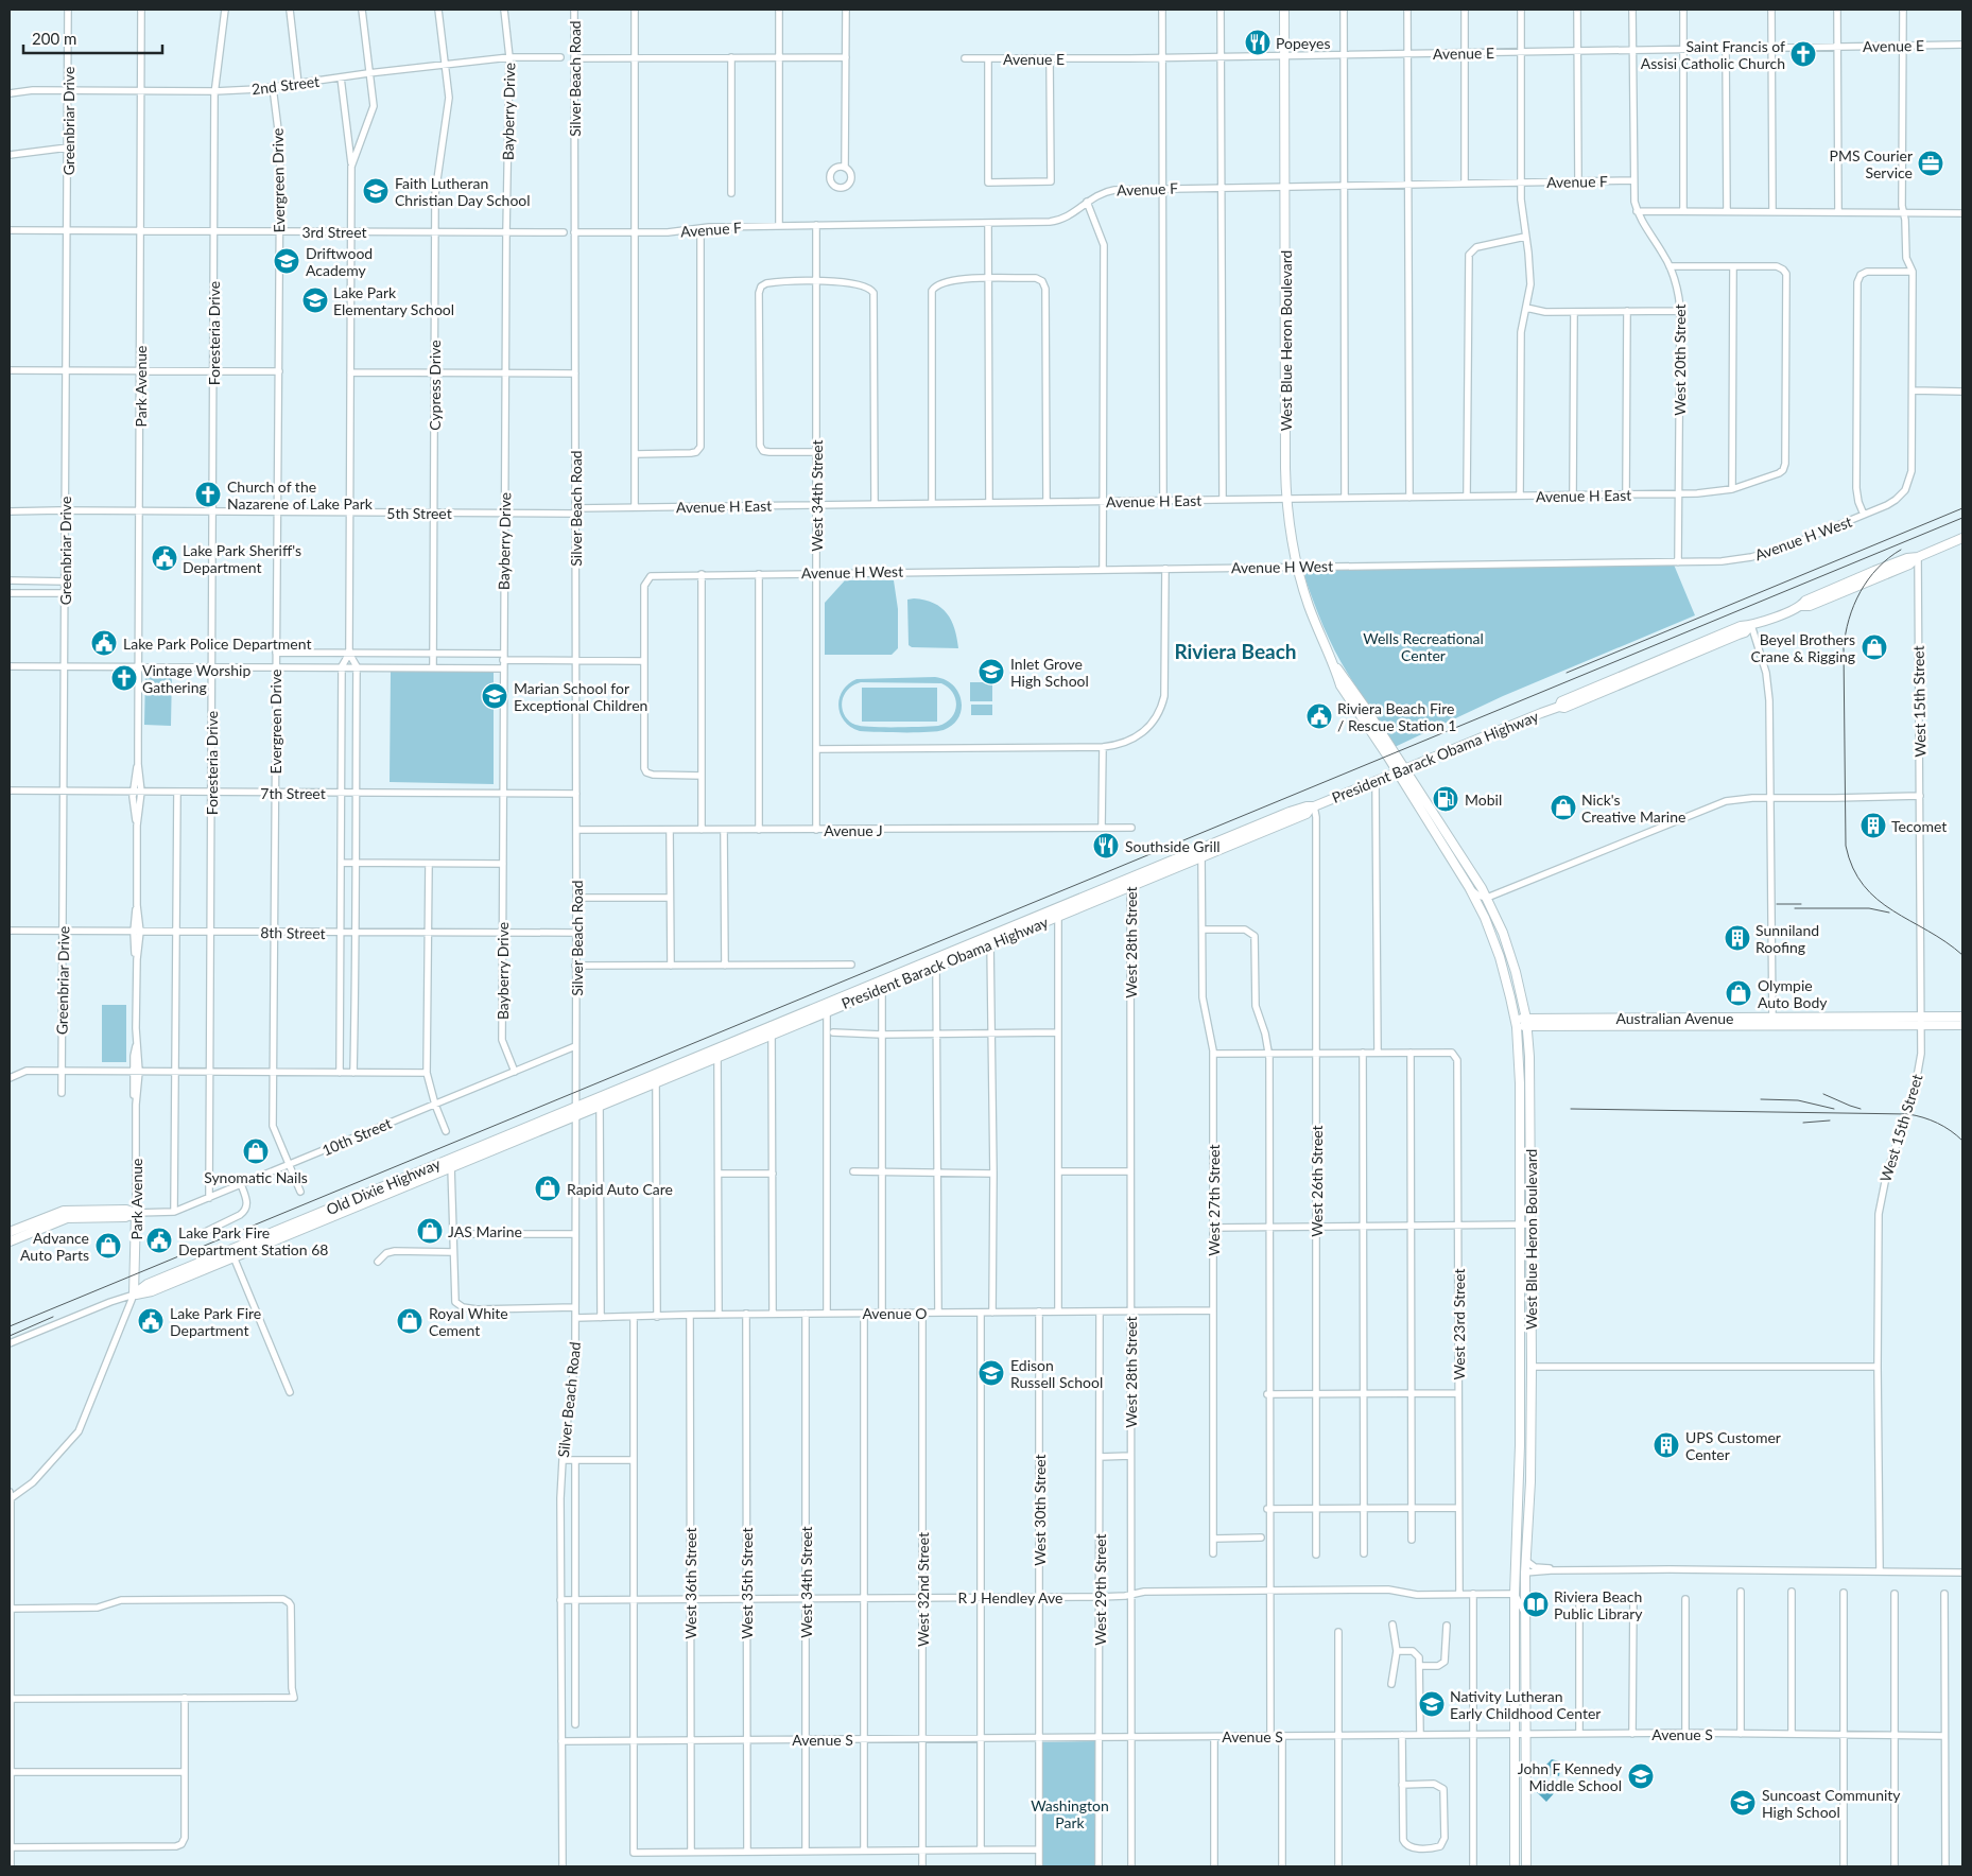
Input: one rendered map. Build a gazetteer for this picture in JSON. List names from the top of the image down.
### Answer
{
  "streets": {
    "main road": [
      "West Blue Heron Boulevard",
      "Park Avenue",
      "President Barack Obama Highway",
      "Australian Avenue",
      "10th Street",
      "Old Dixie Highway"
    ],
    "street": [
      "Avenue E",
      "Silver Beach Road",
      "2nd Street",
      "Bayberry Drive",
      "Greenbriar Drive",
      "Evergreen Drive",
      "Avenue F",
      "3rd Street",
      "Foresteria Drive",
      "West 20th Street",
      "Cypress Drive",
      "West 34th Street",
      "Avenue H East",
      "5th Street",
      "Avenue H West",
      "West 15th Street",
      "7th Street",
      "Avenue J",
      "8th Street",
      "West 28th Street",
      "West 26th Street",
      "West 27th Street",
      "Avenue O",
      "West 23rd Street",
      "West 30th Street",
      "West 36th Street",
      "West 35th Street",
      "West 32nd Street",
      "West 29th Street",
      "R J Hendley Ave",
      "Avenue S"
    ]
  },
  "crossings": [
    ["Avenue E", "West Blue Heron Boulevard"],
    ["Avenue E", "West 20th Street"],
    ["Silver Beach Road", "Avenue F"],
    ["Silver Beach Road", "Avenue H East"],
    ["Silver Beach Road", "5th Street"],
    ["Silver Beach Road", "President Barack Obama Highway"],
    ["Silver Beach Road", "7th Street"],
    ["Silver Beach Road", "Avenue J"],
    ["Silver Beach Road", "8th Street"],
    ["Silver Beach Road", "10th Street"],
    ["Silver Beach Road", "Old Dixie Highway"],
    ["Silver Beach Road", "Avenue O"],
    ["Silver Beach Road", "R J Hendley Ave"],
    ["Silver Beach Road", "Avenue S"],
    ["2nd Street", "Bayberry Drive"],
    ["2nd Street", "Greenbriar Drive"],
    ["2nd Street", "Evergreen Drive"],
    ["2nd Street", "Foresteria Drive"],
    ["2nd Street", "Cypress Drive"],
    ["2nd Street", "Park Avenue"],
    ["Bayberry Drive", "3rd Street"],
    ["Bayberry Drive", "5th Street"],
    ["Bayberry Drive", "7th Street"],
    ["Bayberry Drive", "8th Street"],
    ["Bayberry Drive", "10th Street"],
    ["Greenbriar Drive", "3rd Street"],
    ["Greenbriar Drive", "5th Street"],
    ["Greenbriar Drive", "7th Street"],
    ["Greenbriar Drive", "8th Street"],
    ["Evergreen Drive", "3rd Street"],
    ["Evergreen Drive", "5th Street"],
    ["Evergreen Drive", "7th Street"],
    ["Evergreen Drive", "8th Street"],
    ["Evergreen Drive", "10th Street"],
    ["Avenue F", "West Blue Heron Boulevard"],
    ["Avenue F", "West 20th Street"],
    ["Avenue F", "West 34th Street"],
    ["3rd Street", "Foresteria Drive"],
    ["3rd Street", "Cypress Drive"],
    ["3rd Street", "Park Avenue"],
    ["Foresteria Drive", "5th Street"],
    ["Foresteria Drive", "7th Street"],
    ["Foresteria Drive", "8th Street"],
    ["Foresteria Drive", "10th Street"],
    ["West Blue Heron Boulevard", "Avenue H East"],
    ["West Blue Heron Boulevard", "Avenue H West"],
    ["West Blue Heron Boulevard", "President Barack Obama Highway"],
    ["West Blue Heron Boulevard", "Australian Avenue"],
    ["West Blue Heron Boulevard", "R J Hendley Ave"],
    ["West Blue Heron Boulevard", "Avenue S"],
    ["West 20th Street", "Avenue H East"],
    ["West 20th Street", "Avenue H West"],
    ["Cypress Drive", "5th Street"],
    ["Park Avenue", "5th Street"],
    ["Park Avenue", "7th Street"],
    ["Park Avenue", "8th Street"],
    ["Park Avenue", "10th Street"],
    ["Park Avenue", "Old Dixie Highway"],
    ["West 34th Street", "Avenue H East"],
    ["West 34th Street", "Avenue H West"],
    ["West 34th Street", "Avenue J"],
    ["West 34th Street", "Avenue O"],
    ["West 34th Street", "R J Hendley Ave"],
    ["West 34th Street", "Avenue S"],
    ["Avenue H East", "5th Street"],
    ["West 15th Street", "President Barack Obama Highway"],
    ["West 15th Street", "Australian Avenue"],
    ["President Barack Obama Highway", "West 28th Street"],
    ["President Barack Obama Highway", "West 26th Street"],
    ["President Barack Obama Highway", "Old Dixie Highway"],
    ["President Barack Obama Highway", "West 27th Street"],
    ["West 28th Street", "Avenue O"],
    ["West 28th Street", "R J Hendley Ave"],
    ["West 28th Street", "Avenue S"],
    ["West 27th Street", "Avenue O"],
    ["Avenue O", "West 30th Street"],
    ["Avenue O", "West 36th Street"],
    ["Avenue O", "West 35th Street"],
    ["Avenue O", "West 32nd Street"],
    ["Avenue O", "West 29th Street"],
    ["West 23rd Street", "R J Hendley Ave"],
    ["West 30th Street", "R J Hendley Ave"],
    ["West 30th Street", "Avenue S"],
    ["West 36th Street", "R J Hendley Ave"],
    ["West 36th Street", "Avenue S"],
    ["West 35th Street", "R J Hendley Ave"],
    ["West 35th Street", "Avenue S"],
    ["West 32nd Street", "R J Hendley Ave"],
    ["West 32nd Street", "Avenue S"],
    ["West 29th Street", "R J Hendley Ave"],
    ["West 29th Street", "Avenue S"]
  ],
  "districts": ["Riviera Beach"],
  "parks": ["Wells Recreational Center", "Washington Park"],
  "places": {
    "restaurant": ["Popeyes", "Southside Grill"],
    "church": ["Saint Francis of Assisi Catholic Church", "Church of the Nazarene of Lake Park", "Vintage Worship Gathering"],
    "office": ["PMS Courier Service"],
    "school or university": [
      "Faith Lutheran Christian Day School",
      "Driftwood Academy",
      "Lake Park Elementary School",
      "Inlet Grove High School",
      "Marian School for Exceptional Children",
      "Edison Russell School",
      "Nativity Lutheran Early Childhood Center",
      "John F Kennedy Middle School",
      "Suncoast Community High School"
    ],
    "public building": [
      "Lake Park Sheriff's Department",
      "Lake Park Police Department",
      "Riviera Beach Fire / Rescue Station 1",
      "Lake Park Fire Department Station 68",
      "Lake Park Fire Department"
    ],
    "shop": [
      "Beyel Brothers Crane & Rigging",
      "Nick's Creative Marine",
      "Olympie Auto Body",
      "Synomatic Nails",
      "Rapid Auto Care",
      "JAS Marine",
      "Advance Auto Parts",
      "Royal White Cement"
    ],
    "fuel station": ["Mobil"],
    "building": ["Tecomet", "Sunniland Roofing", "UPS Customer Center"],
    "library": ["Riviera Beach Public Library"]
  },
  "scale_bar": "200 m"
}
